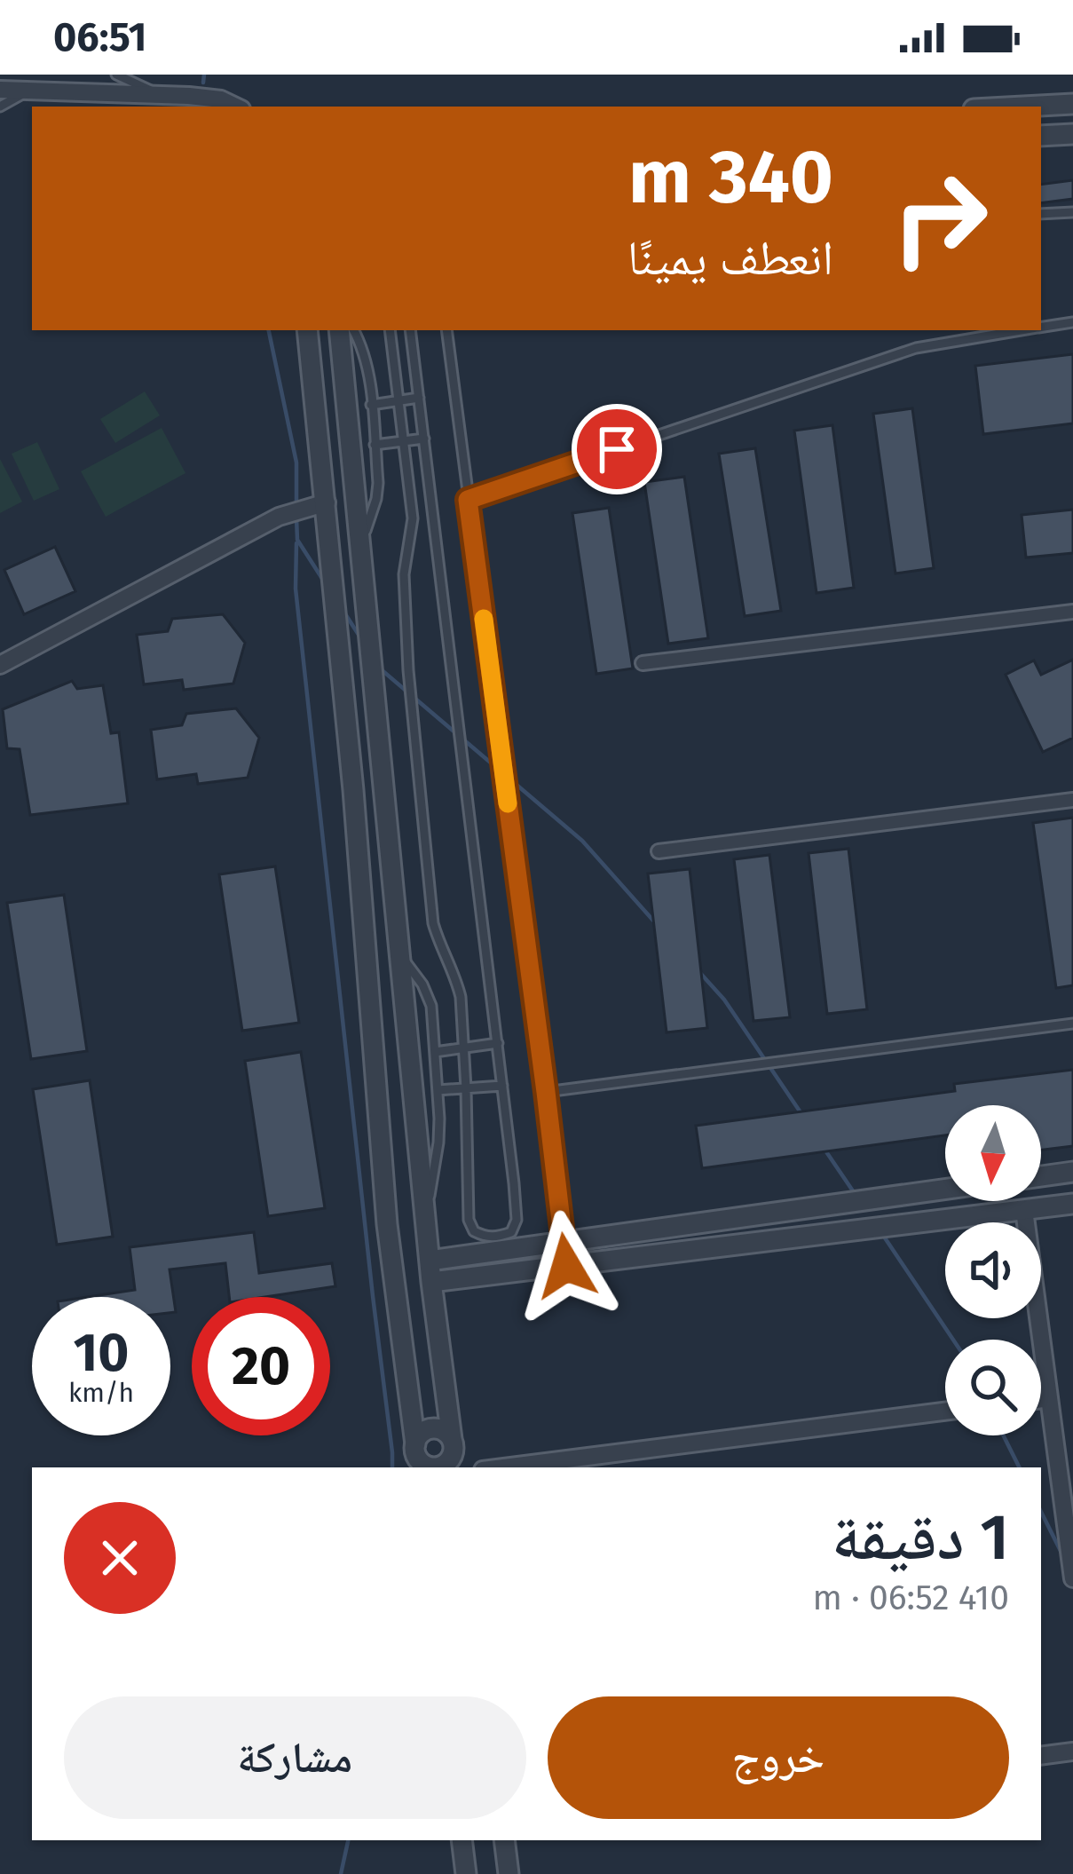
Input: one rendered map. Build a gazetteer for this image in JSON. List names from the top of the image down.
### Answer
{
  "north": "bottom",
  "page": {
    "status": "06:51",
    "turn": ["340 m", "انعطف يمينًا"],
    "speed": "10 km/h",
    "limit": "20",
    "heading": ["1 دقيقة", "410 m · 06:52"],
    "buttons": ["خروج", "مشاركة"]
  }
}
